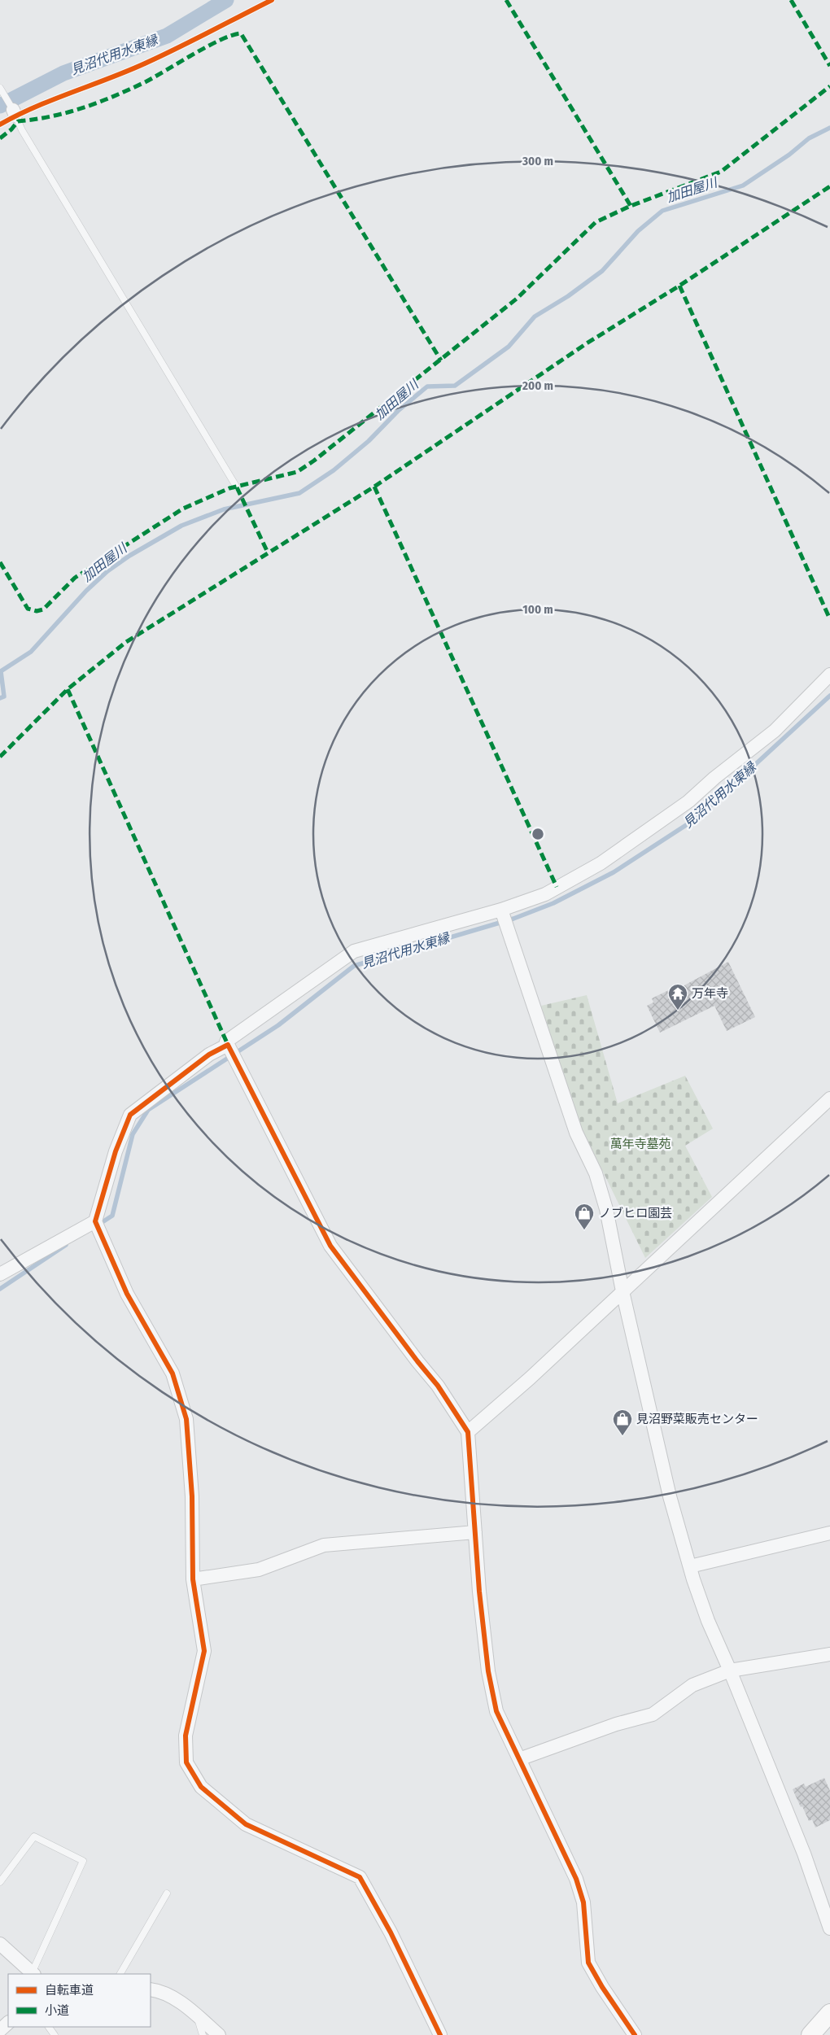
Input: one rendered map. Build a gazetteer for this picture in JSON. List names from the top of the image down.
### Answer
{
  "water": ["見沼代用水東縁", "加田屋川"],
  "parks": ["萬年寺墓苑"],
  "places": {
    "temple": ["万年寺"],
    "shop": ["ノブヒロ園芸", "見沼野菜販売センター"]
  },
  "legend": ["自転車道", "小道"],
  "rings": ["300 m", "200 m", "100 m"]
}
